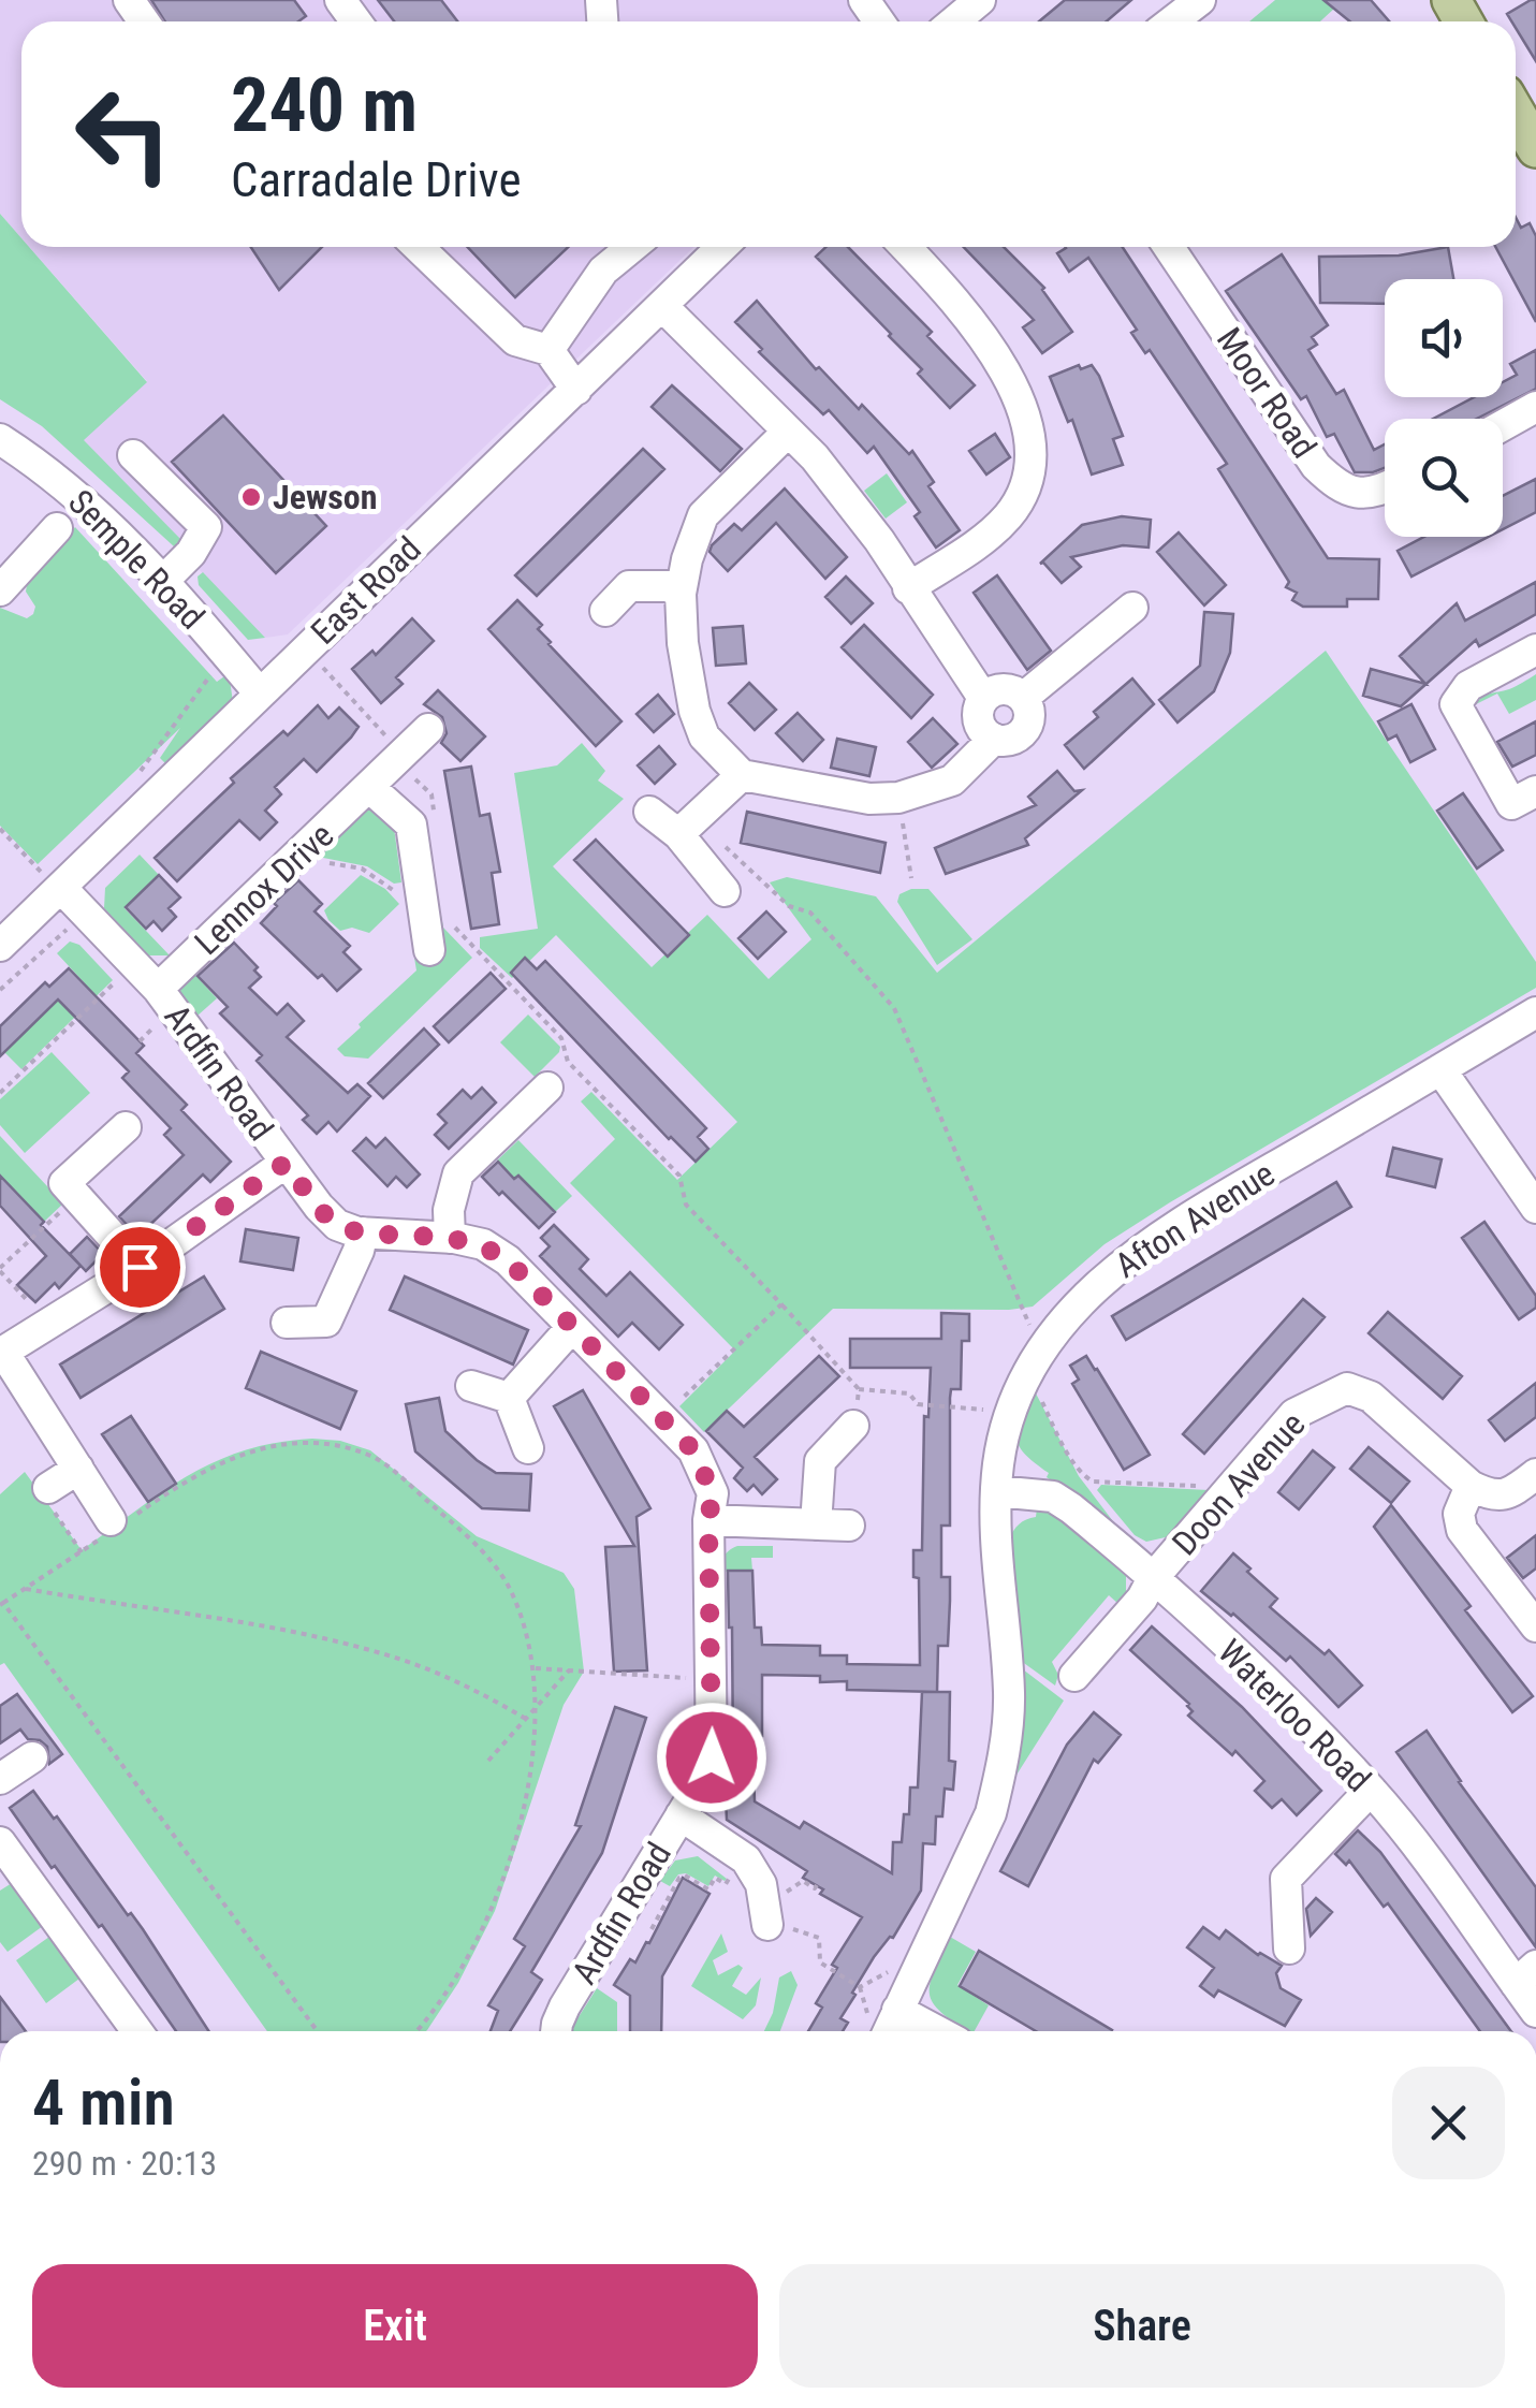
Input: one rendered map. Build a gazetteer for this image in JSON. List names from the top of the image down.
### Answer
{
  "streets": {
    "street": [
      "Moor Road",
      "Semple Road",
      "East Road",
      "Lennox Drive",
      "Ardfin Road",
      "Afton Avenue",
      "Doon Avenue",
      "Waterloo Road"
    ]
  },
  "crossings": [
    ["Semple Road", "East Road"],
    ["East Road", "Ardfin Road"],
    ["Lennox Drive", "Ardfin Road"],
    ["Afton Avenue", "Waterloo Road"],
    ["Doon Avenue", "Waterloo Road"]
  ],
  "places": ["Jewson"],
  "page": {
    "turn": ["240 m", "Carradale Drive"],
    "heading": ["4 min", "290 m · 20:13"],
    "buttons": ["Exit", "Share"]
  }
}
